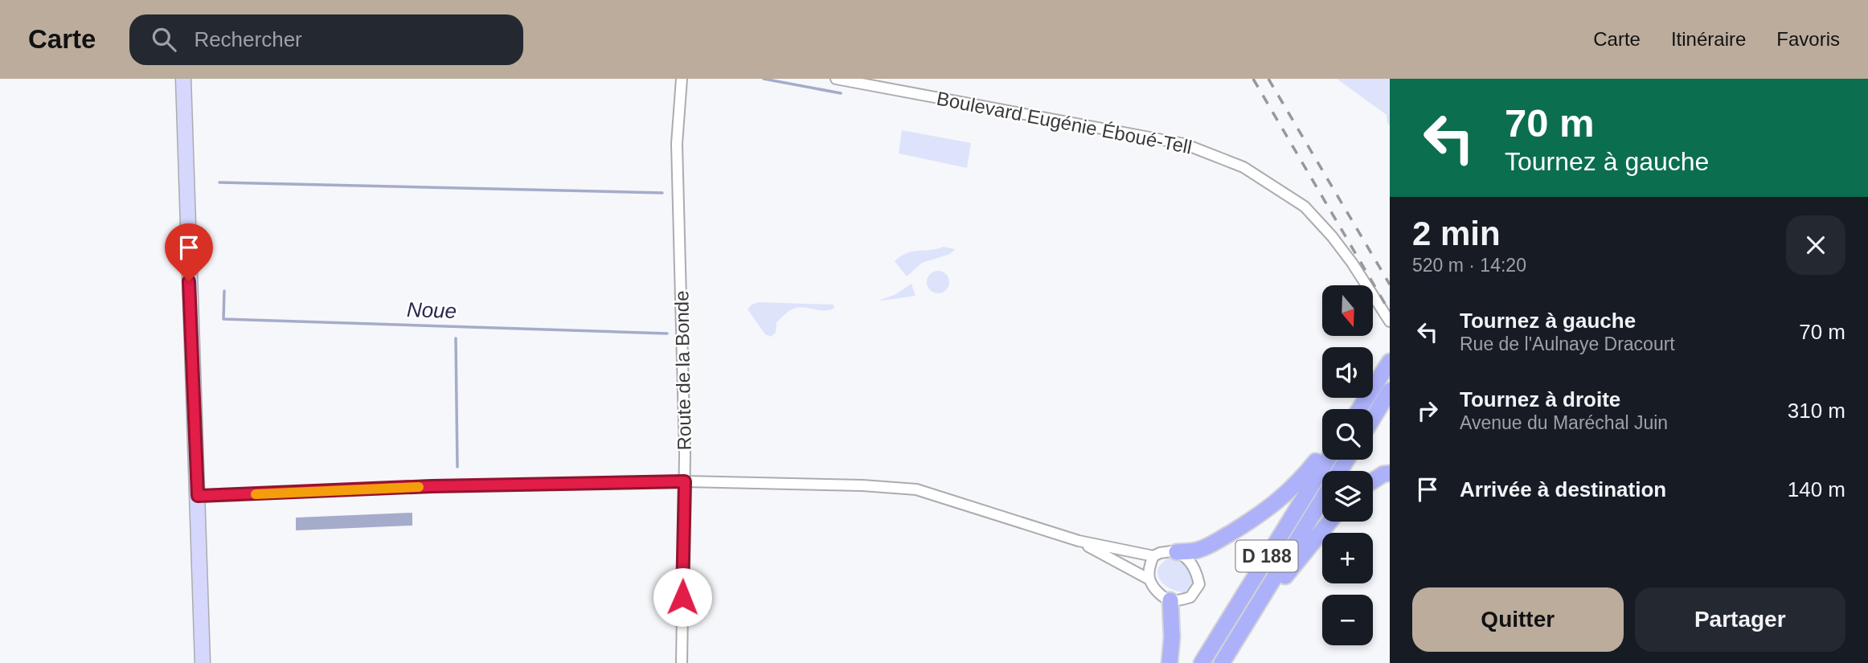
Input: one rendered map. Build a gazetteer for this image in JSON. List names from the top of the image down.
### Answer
{
  "streets": {
    "main road": ["D 188"],
    "street": ["Boulevard Eugénie Éboué-Tell", "Route de la Bonde"]
  },
  "water": ["Noue"],
  "north": "bottom",
  "page": {
    "header": "Carte",
    "search": "Rechercher",
    "nav": ["Carte", "Itinéraire", "Favoris"],
    "turn": ["70 m", "Tournez à gauche"],
    "heading": ["2 min", "520 m · 14:20"],
    "map_buttons": ["+", "−"],
    "list": [
      {
        "name": "Tournez à gauche",
        "note": "Rue de l'Aulnaye Dracourt",
        "value": "70 m"
      },
      {
        "name": "Tournez à droite",
        "note": "Avenue du Maréchal Juin",
        "value": "310 m"
      },
      {
        "name": "Arrivée à destination",
        "value": "140 m"
      }
    ],
    "buttons": ["Quitter", "Partager"]
  }
}
